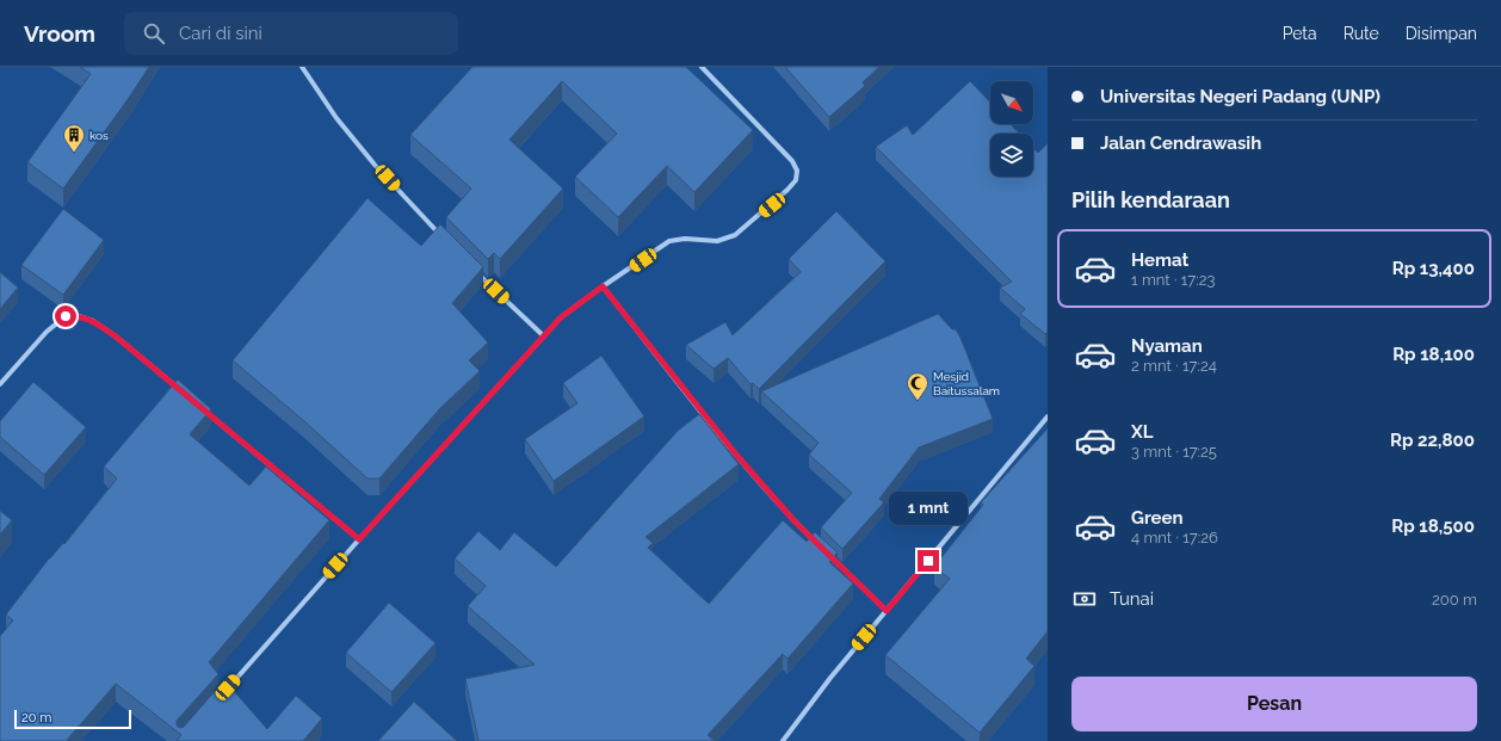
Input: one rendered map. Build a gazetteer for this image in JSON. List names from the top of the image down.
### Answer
{
  "places": {
    "building": ["kos"],
    "mosque": ["Mesjid Baitussalam"]
  },
  "scale_bar": "20 m",
  "north": "bottom right",
  "page": {
    "header": "Vroom",
    "search": "Cari di sini",
    "nav": ["Peta", "Rute", "Disimpan"],
    "banner": ["Universitas Negeri Padang (UNP)", "Jalan Cendrawasih"],
    "heading": "Pilih kendaraan",
    "list": [
      {
        "name": "Hemat",
        "note": "1 mnt · 17:23",
        "value": "Rp 13,400"
      },
      {
        "name": "Nyaman",
        "note": "2 mnt · 17:24",
        "value": "Rp 18,100"
      },
      {
        "name": "XL",
        "note": "3 mnt · 17:25",
        "value": "Rp 22,800"
      },
      {
        "name": "Green",
        "note": "4 mnt · 17:26",
        "value": "Rp 18,500"
      }
    ],
    "bubble": "1 mnt",
    "pay": ["Tunai", "200 m"],
    "buttons": "Pesan",
    "scale": "20 m"
  }
}
